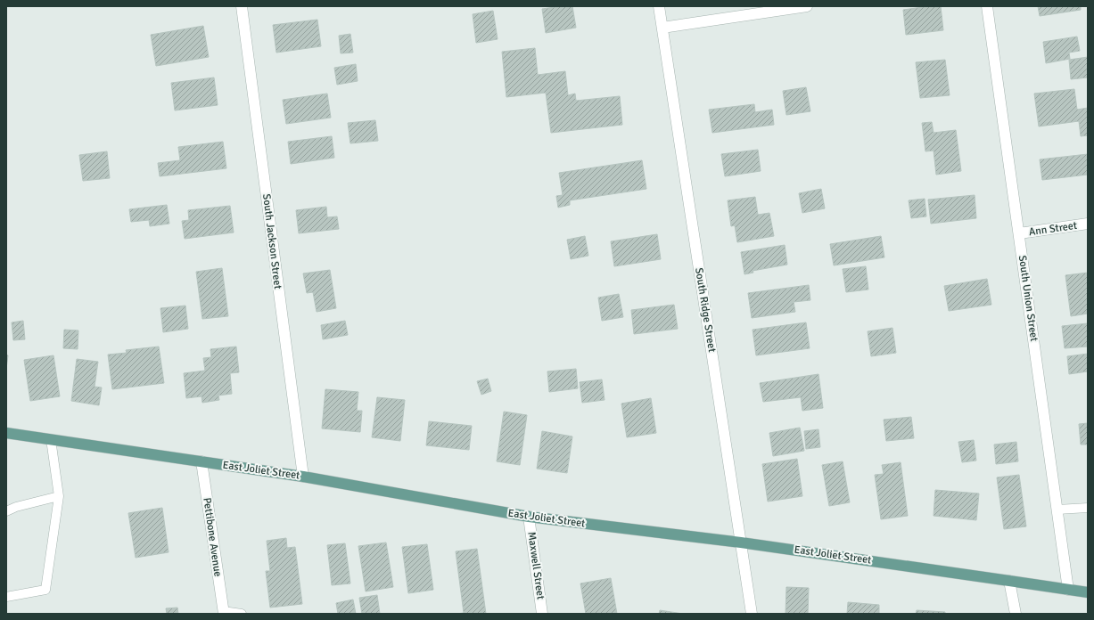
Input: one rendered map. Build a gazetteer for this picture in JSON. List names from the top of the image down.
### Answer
{
  "streets": {
    "main road": ["East Joliet Street"],
    "street": [
      "Ann Street",
      "South Jackson Street",
      "South Union Street",
      "South Ridge Street",
      "Pettibone Avenue",
      "Maxwell Street"
    ]
  },
  "crossings": [
    ["Ann Street", "South Union Street"],
    ["South Jackson Street", "East Joliet Street"],
    ["South Union Street", "East Joliet Street"],
    ["South Ridge Street", "East Joliet Street"],
    ["East Joliet Street", "Pettibone Avenue"],
    ["East Joliet Street", "Maxwell Street"]
  ]
}
